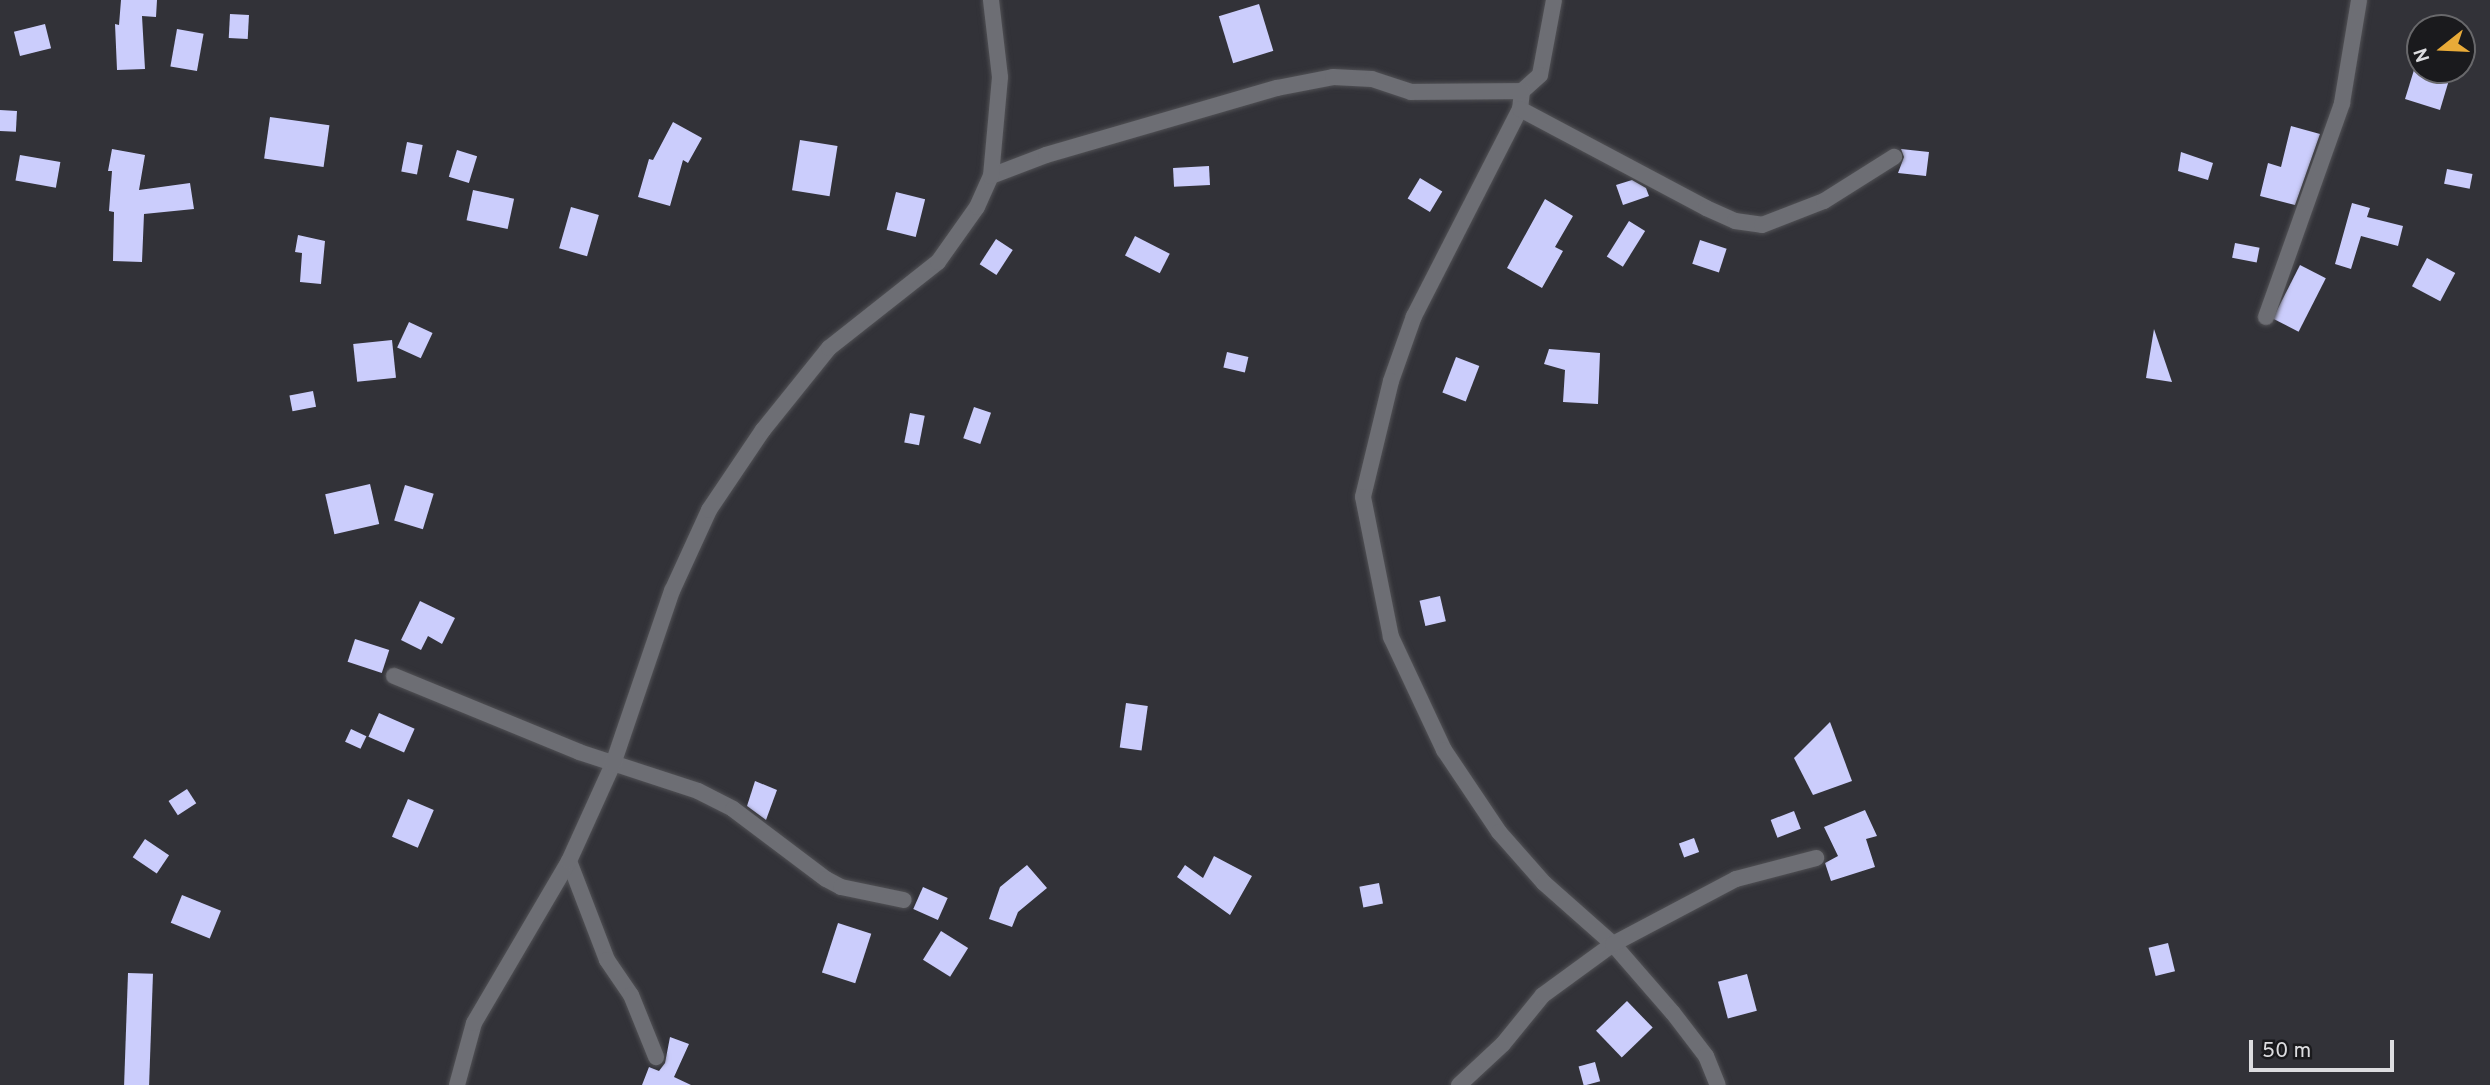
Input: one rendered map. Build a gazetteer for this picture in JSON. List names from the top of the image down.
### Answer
{
  "scale_bar": "50 m",
  "north": "left"
}
